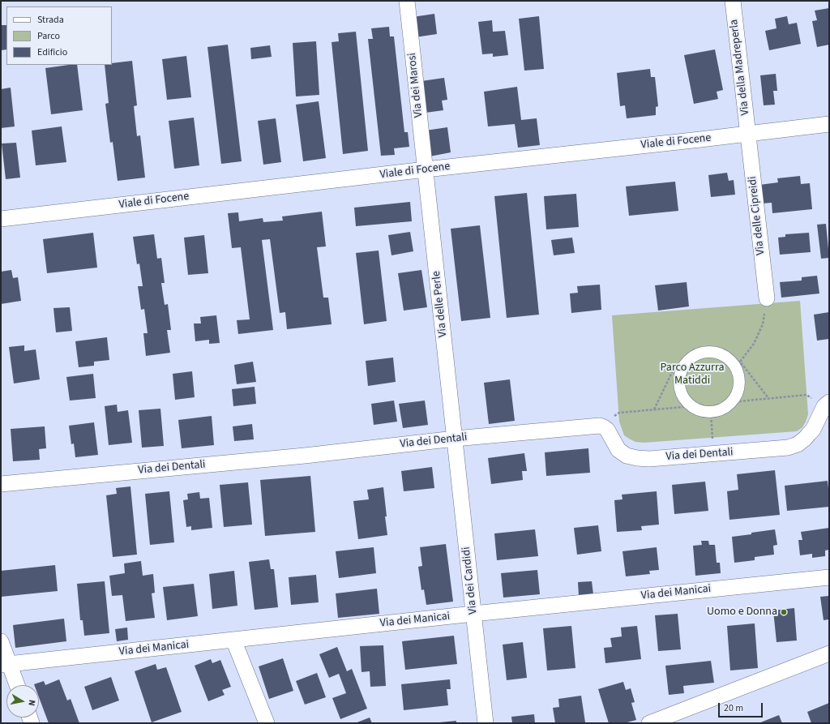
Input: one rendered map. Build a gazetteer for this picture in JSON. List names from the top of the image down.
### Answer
{
  "streets": {
    "street": [
      "Via della Madreperla",
      "Via dei Marosi",
      "Viale di Focene",
      "Via delle Cipreidi",
      "Via delle Perle",
      "Via dei Dentali",
      "Via dei Cardidi",
      "Via dei Manicai"
    ]
  },
  "crossings": [
    ["Via della Madreperla", "Viale di Focene"],
    ["Via della Madreperla", "Via delle Cipreidi"],
    ["Via dei Marosi", "Viale di Focene"],
    ["Via dei Marosi", "Via delle Perle"],
    ["Viale di Focene", "Via delle Cipreidi"],
    ["Viale di Focene", "Via delle Perle"],
    ["Via delle Perle", "Via dei Dentali"],
    ["Via delle Perle", "Via dei Cardidi"],
    ["Via dei Dentali", "Via dei Cardidi"],
    ["Via dei Cardidi", "Via dei Manicai"]
  ],
  "parks": ["Parco Azzurra Matiddi"],
  "places": ["Uomo e Donna"],
  "legend": ["Strada", "Parco", "Edificio"],
  "scale_bar": "20 m",
  "north": "right"
}
